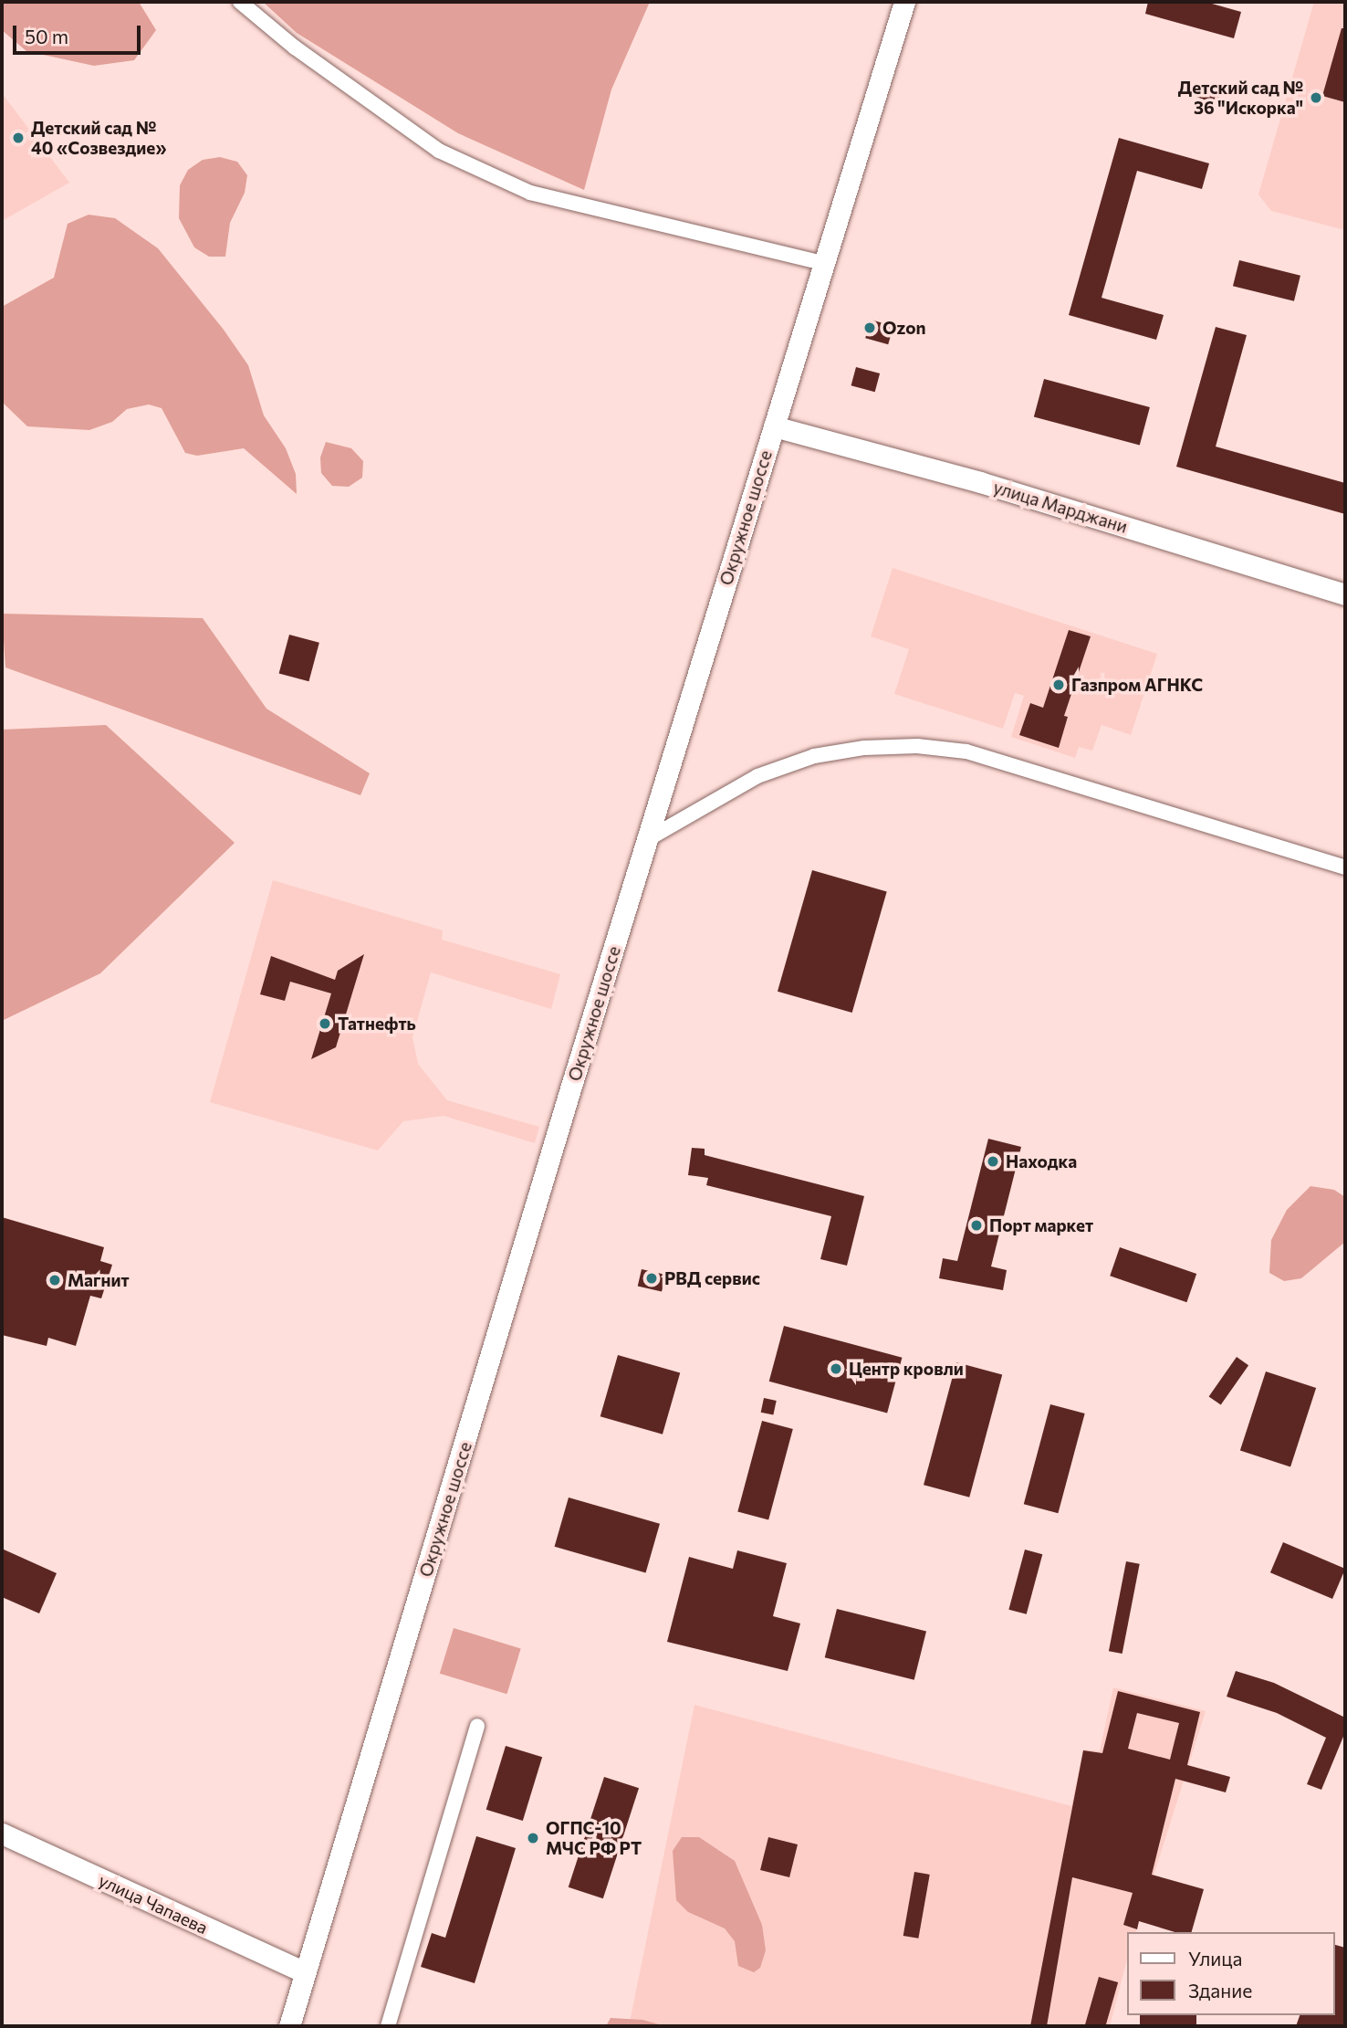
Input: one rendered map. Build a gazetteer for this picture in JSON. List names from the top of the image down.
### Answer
{
  "streets": {
    "street": ["улица Марджани", "Окружное шоссе", "улица Чапаева"]
  },
  "crossings": [
    ["улица Марджани", "Окружное шоссе"],
    ["Окружное шоссе", "улица Чапаева"]
  ],
  "places": [
    "Детский сад № 36 \"Искорка\"",
    "Детский сад № 40 «Созвездие»",
    "Ozon",
    "Газпром АГНКС",
    "Татнефть",
    "Находка",
    "Порт маркет",
    "РВД сервис",
    "Магнит",
    "Центр кровли",
    "ОГПС-10 МЧС РФ РТ"
  ],
  "legend": ["Улица", "Здание"],
  "scale_bar": "50 m"
}
